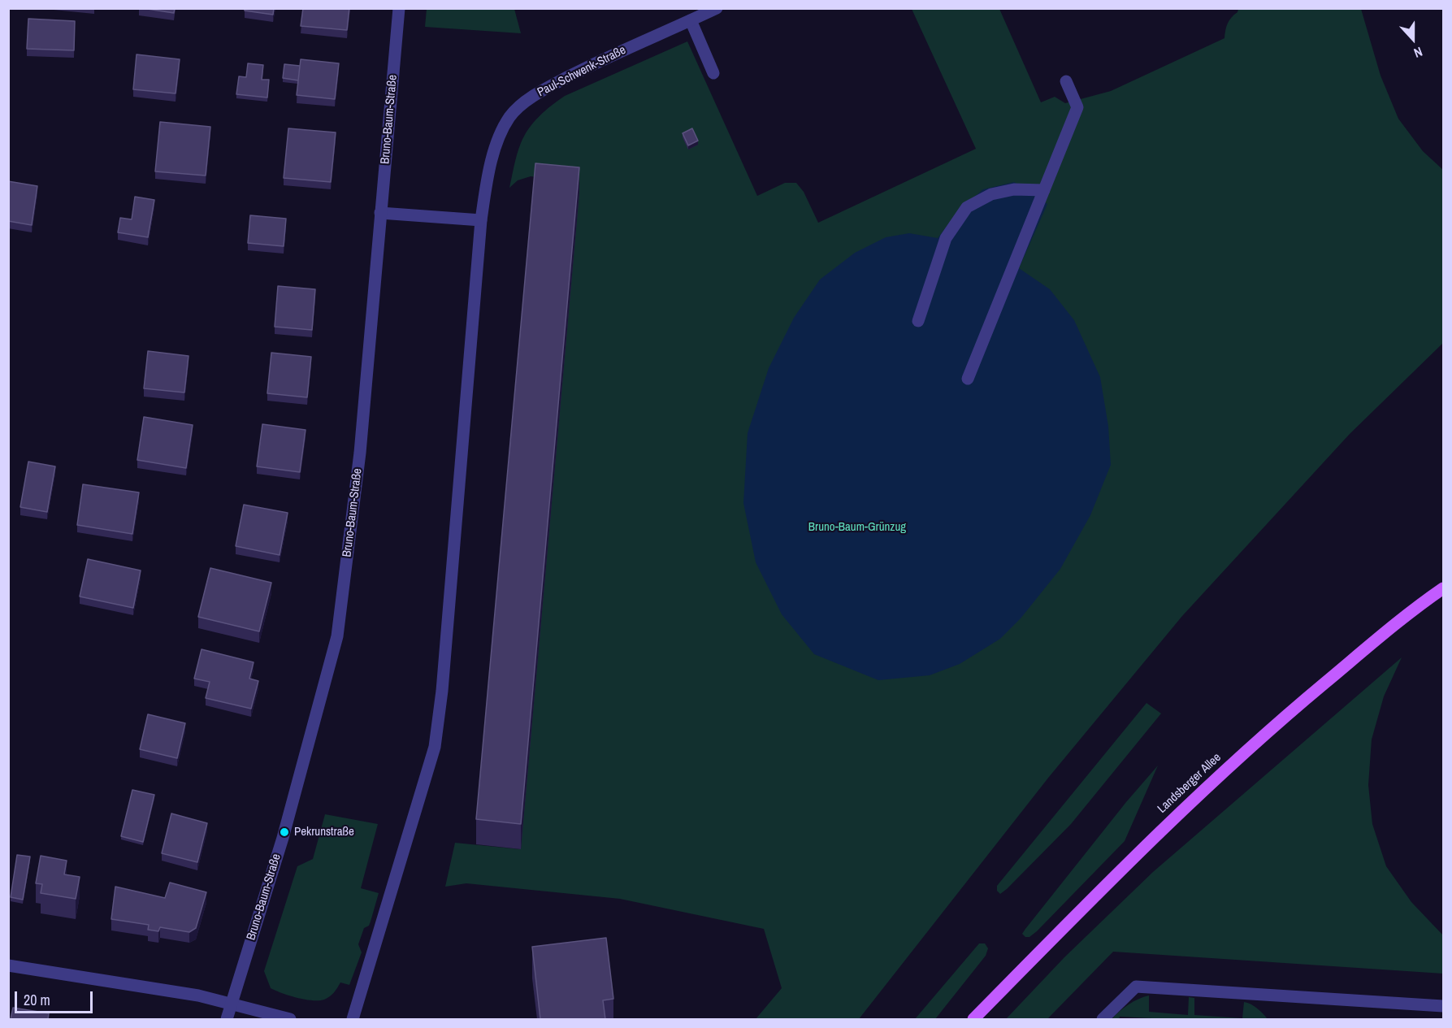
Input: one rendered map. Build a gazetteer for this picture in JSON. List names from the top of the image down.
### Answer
{
  "streets": {
    "main road": ["Landsberger Allee"],
    "street": ["Paul-Schwenk-Straße", "Bruno-Baum-Straße"]
  },
  "parks": ["Bruno-Baum-Grünzug"],
  "places": ["Pekrunstraße"],
  "scale_bar": "20 m",
  "north": "bottom"
}
